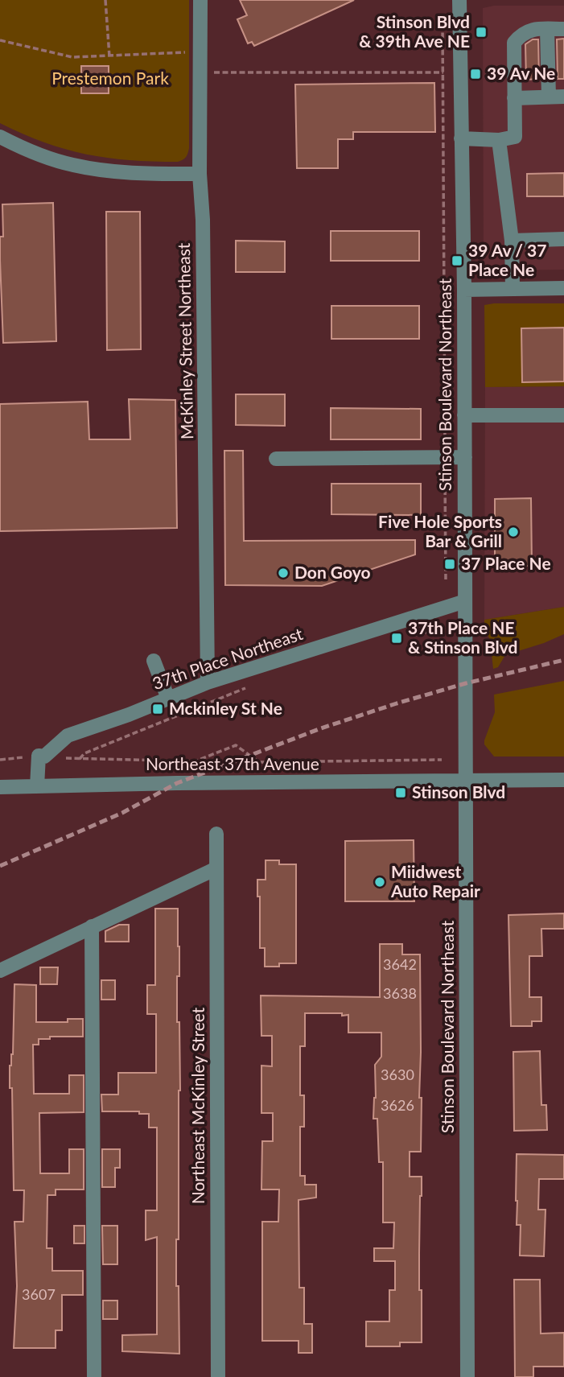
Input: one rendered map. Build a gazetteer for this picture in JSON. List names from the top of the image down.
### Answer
{
  "streets": {
    "street": [
      "McKinley Street Northeast",
      "Stinson Boulevard Northeast",
      "37th Place Northeast",
      "Northeast 37th Avenue",
      "Northeast McKinley Street"
    ]
  },
  "crossings": [
    ["McKinley Street Northeast", "37th Place Northeast"],
    ["Stinson Boulevard Northeast", "37th Place Northeast"],
    ["Stinson Boulevard Northeast", "Northeast 37th Avenue"],
    ["37th Place Northeast", "Northeast 37th Avenue"]
  ],
  "parks": ["Prestemon Park"],
  "places": {
    "transit": [
      "Stinson Blvd & 39th Ave NE",
      "39 Av Ne",
      "39 Av / 37 Place Ne",
      "37 Place Ne",
      "37th Place NE & Stinson Blvd",
      "Mckinley St Ne",
      "Stinson Blvd"
    ],
    "other": ["Five Hole Sports Bar & Grill", "Don Goyo", "Miidwest Auto Repair"]
  },
  "house_numbers": [
    "3642",
    "3638",
    "3630",
    "3626",
    "3607"
  ]
}
